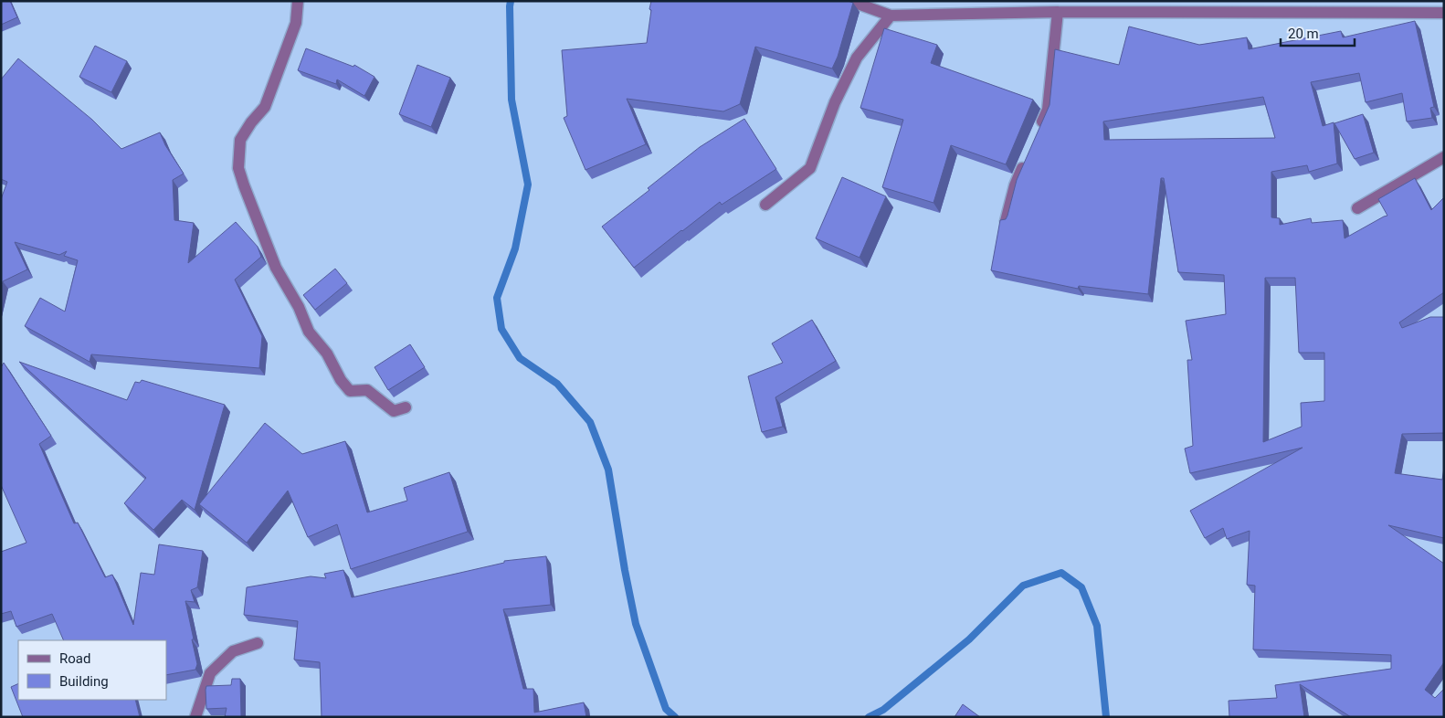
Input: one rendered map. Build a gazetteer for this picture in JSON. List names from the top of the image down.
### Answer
{
  "legend": ["Road", "Building"],
  "scale_bar": "20 m"
}
